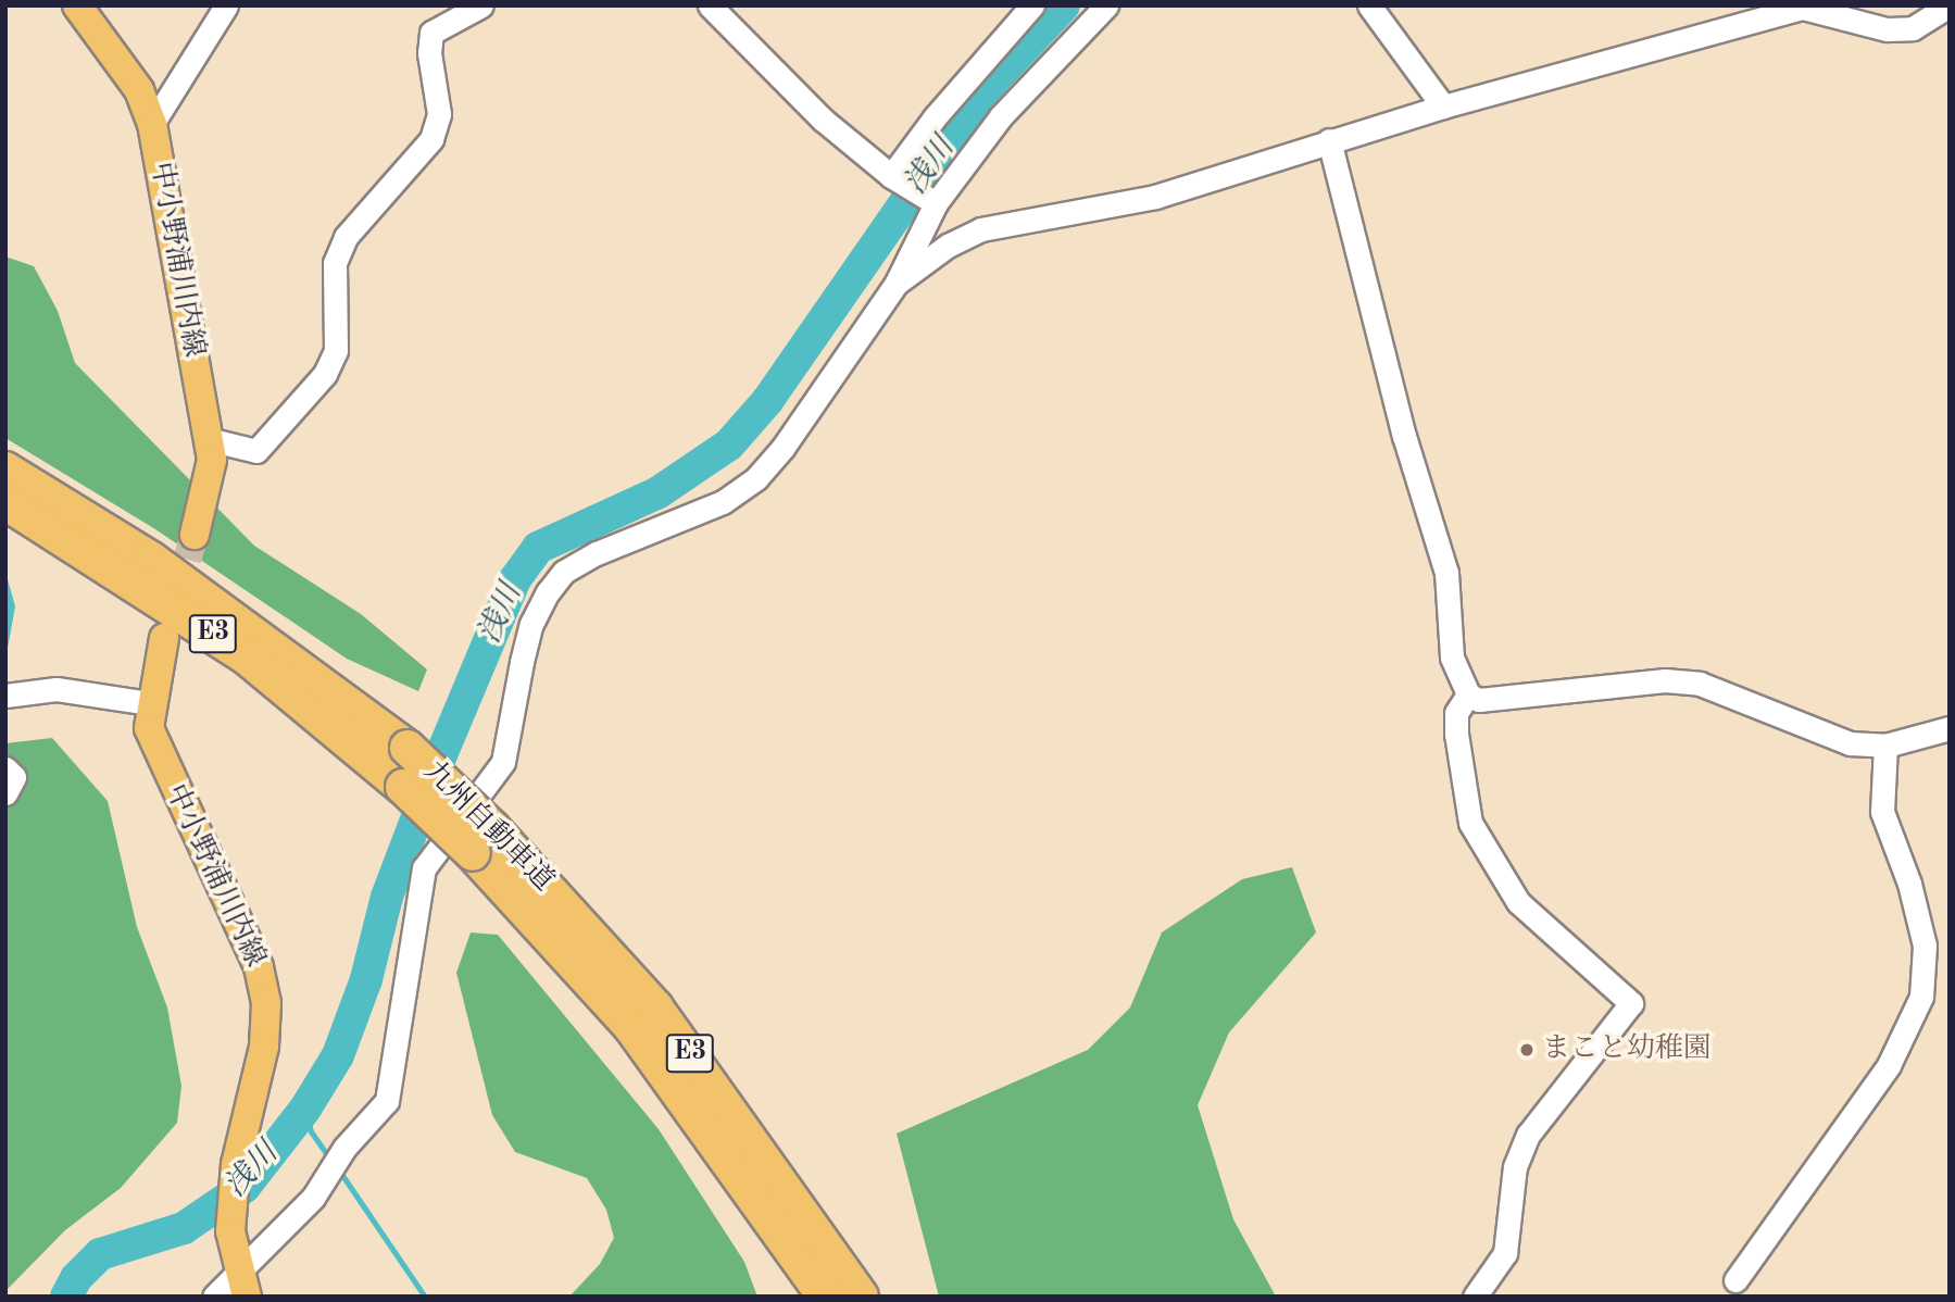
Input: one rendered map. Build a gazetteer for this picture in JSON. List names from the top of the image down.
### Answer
{
  "streets": {
    "highway": ["E3", "九州自動車道"],
    "main road": ["中小野浦川内線"]
  },
  "water": ["浅川"],
  "places": ["まこと幼稚園"]
}
